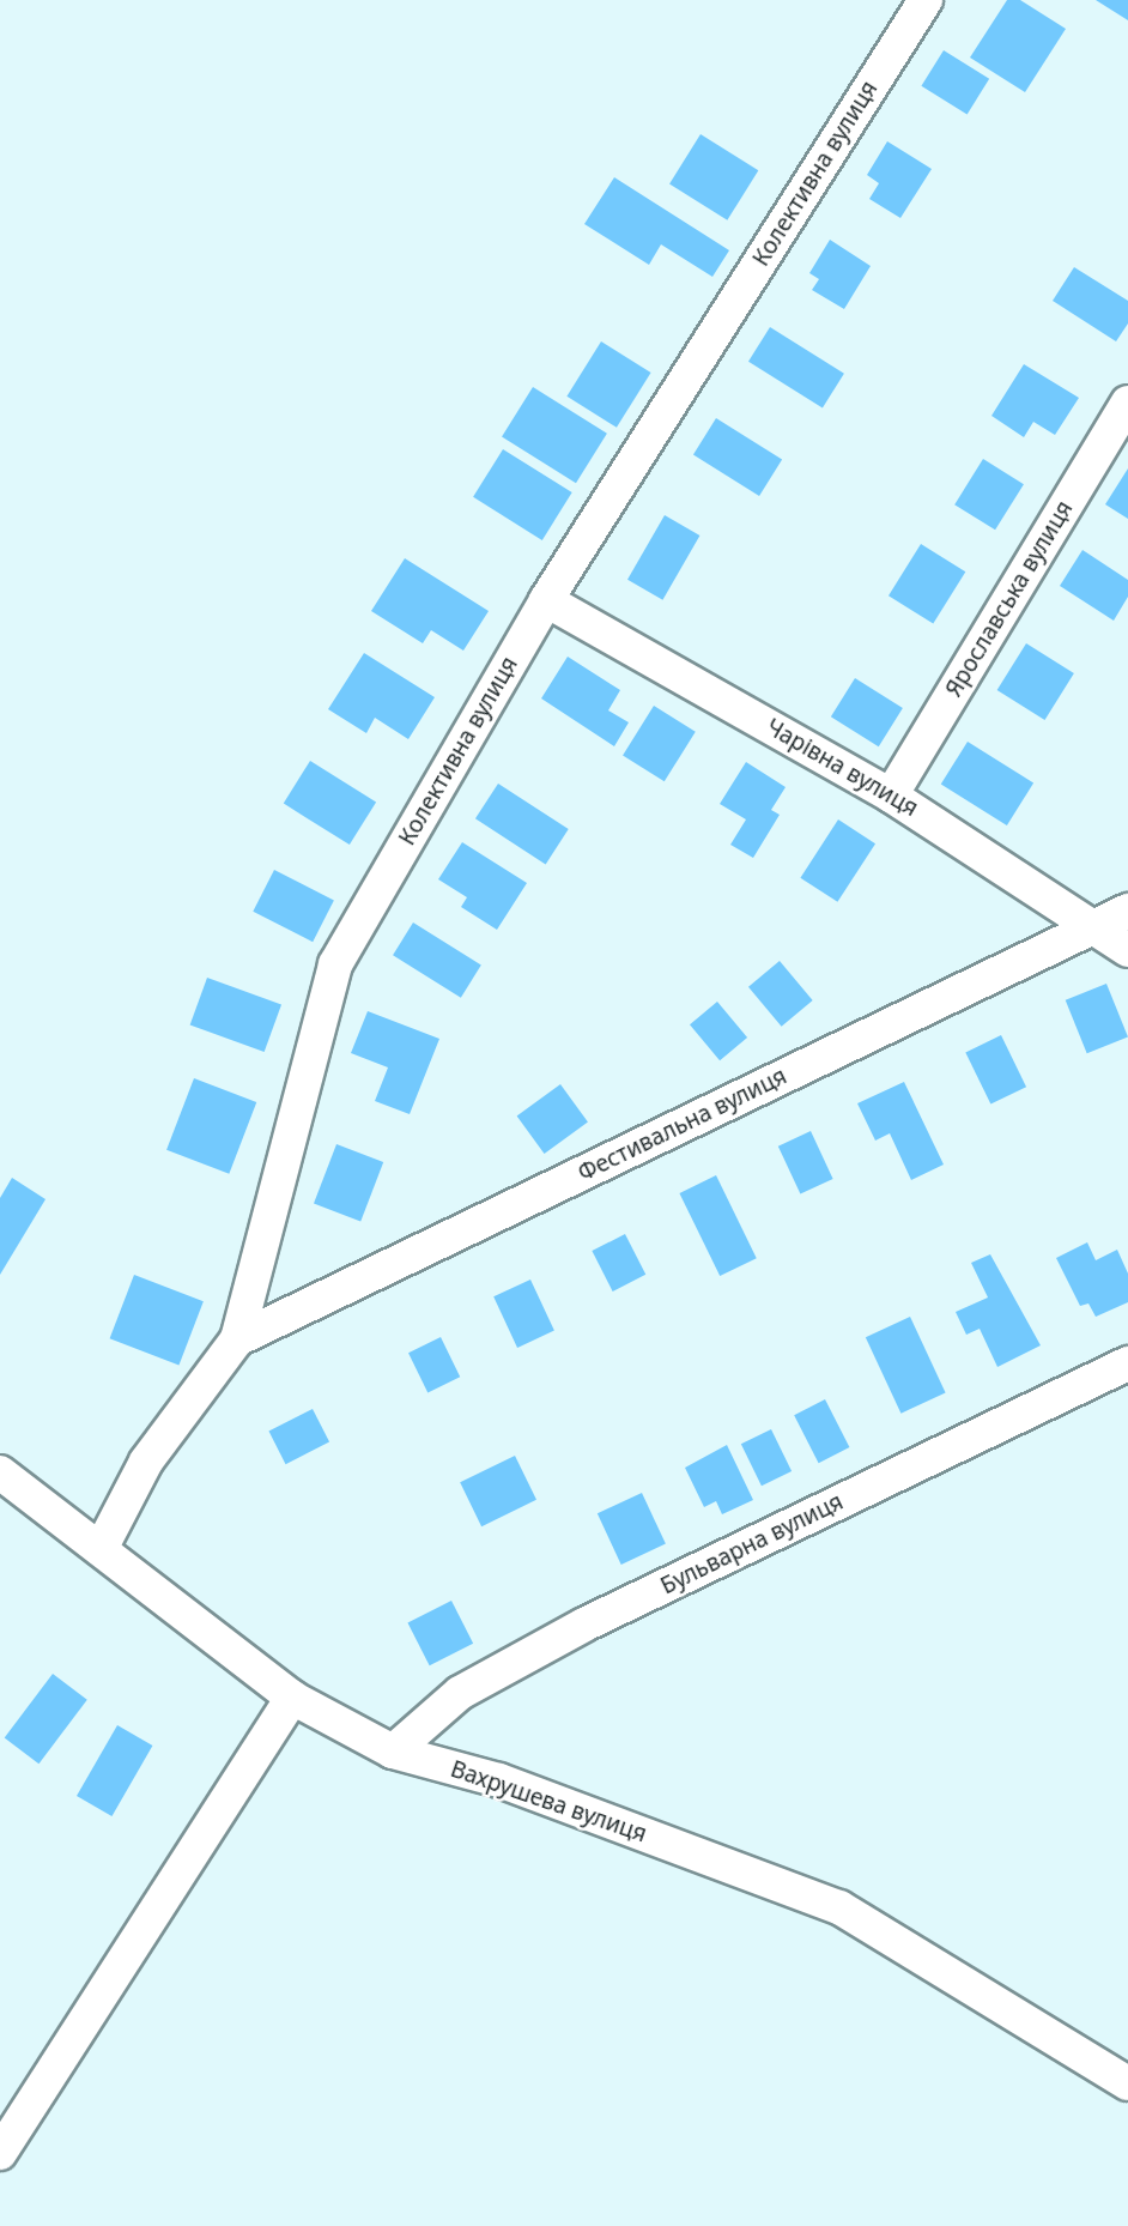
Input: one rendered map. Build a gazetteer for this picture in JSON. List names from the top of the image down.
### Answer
{
  "streets": {
    "street": [
      "Колективна вулиця",
      "Ярославська вулиця",
      "Чарівна вулиця",
      "Фестивальна вулиця",
      "Бульварна вулиця",
      "Вахрушева вулиця"
    ]
  },
  "crossings": [
    ["Колективна вулиця", "Чарівна вулиця"],
    ["Колективна вулиця", "Фестивальна вулиця"],
    ["Колективна вулиця", "Вахрушева вулиця"],
    ["Ярославська вулиця", "Чарівна вулиця"],
    ["Чарівна вулиця", "Фестивальна вулиця"],
    ["Бульварна вулиця", "Вахрушева вулиця"]
  ]
}
